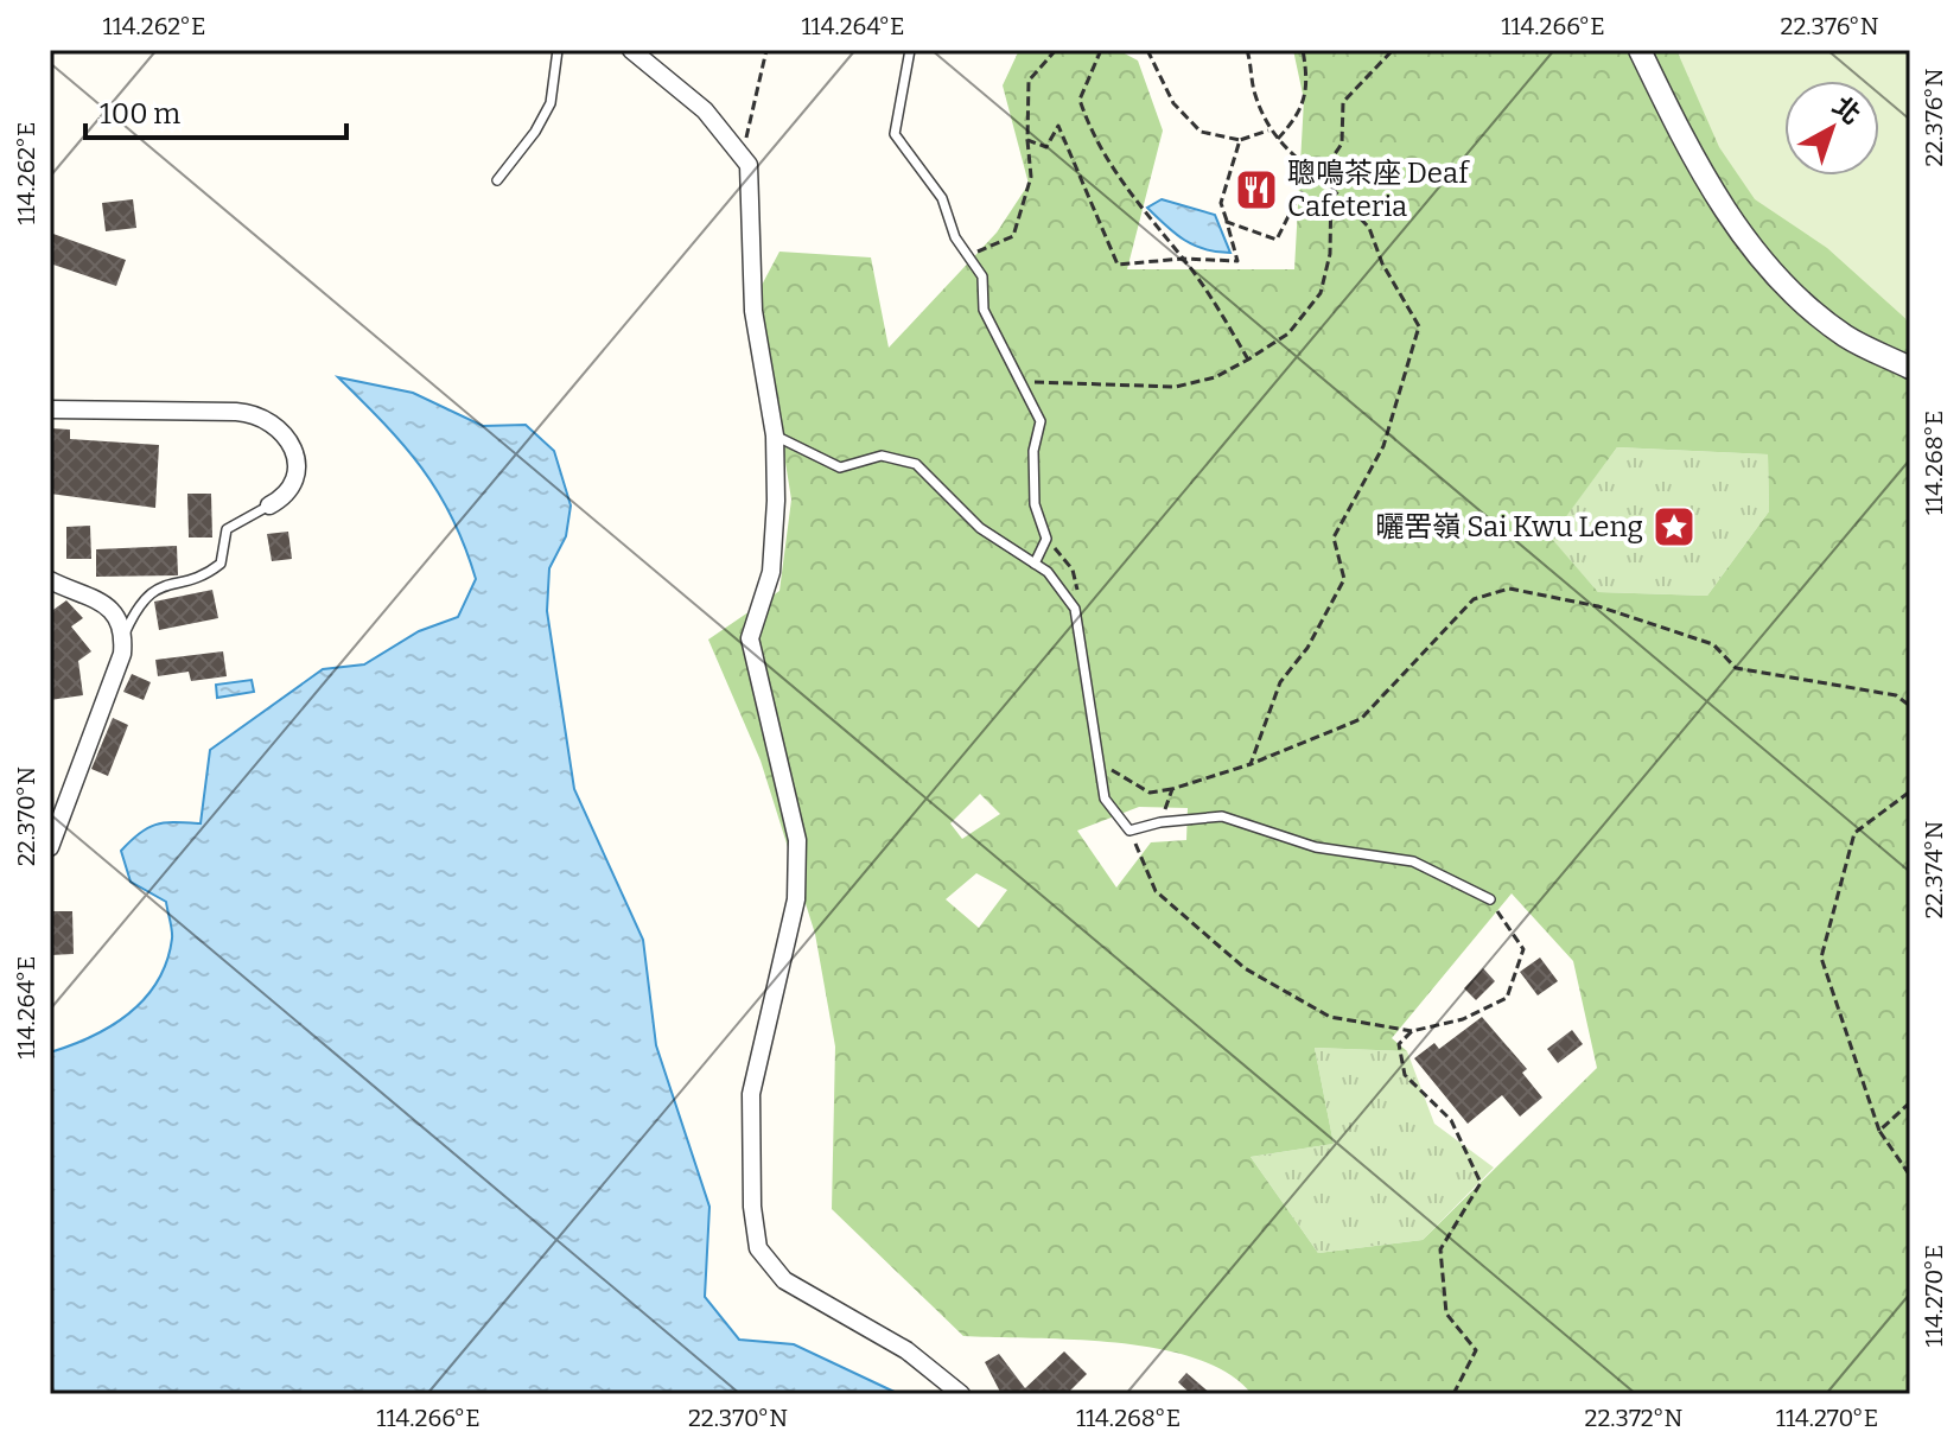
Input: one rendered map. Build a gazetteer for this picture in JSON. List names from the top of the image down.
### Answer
{
  "places": {
    "restaurant": ["聰鳴茶座 Deaf Cafeteria"],
    "place": ["曬罟嶺 Sai Kwu Leng"]
  },
  "scale_bar": "100 m",
  "north": "top right",
  "coordinates": [
    "114.262°E",
    "114.264°E",
    "114.266°E",
    "22.376°N",
    "114.268°E",
    "22.370°N",
    "22.374°N",
    "114.270°E",
    "22.372°N"
  ]
}
